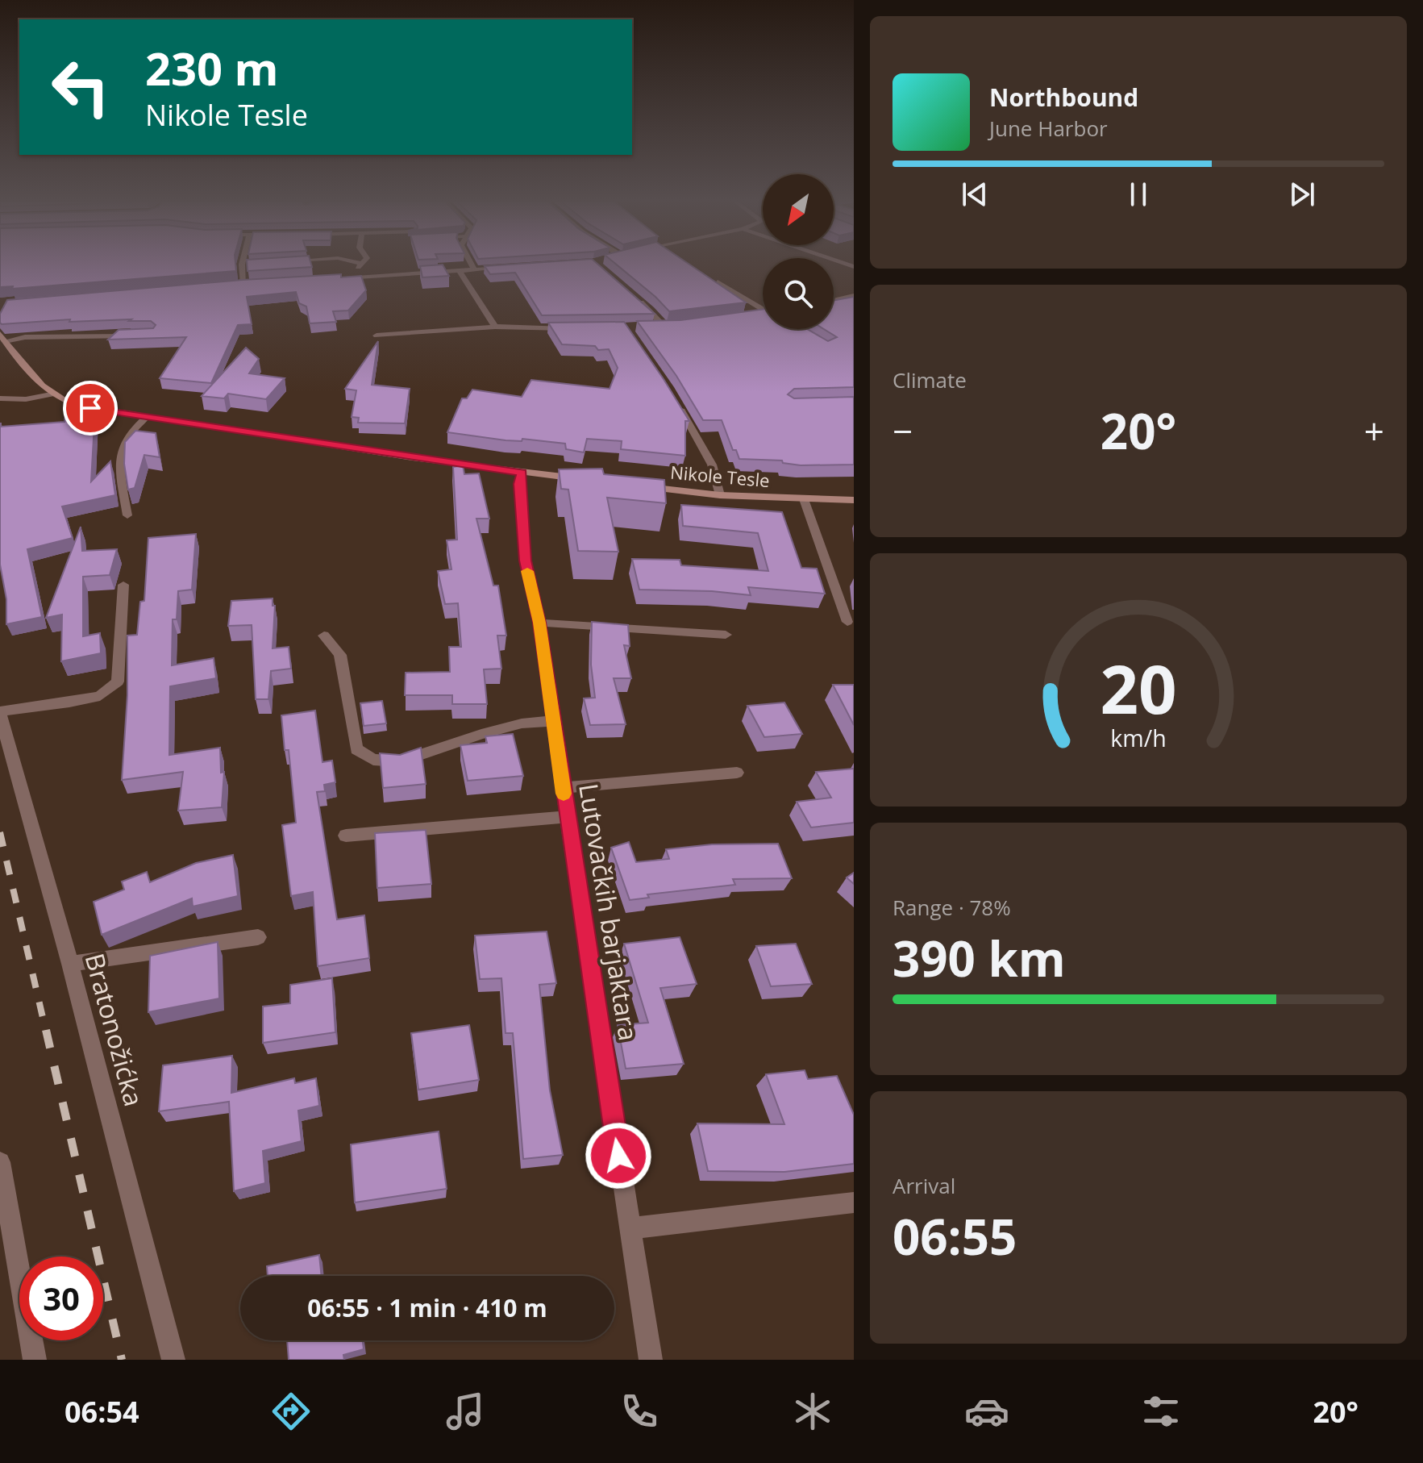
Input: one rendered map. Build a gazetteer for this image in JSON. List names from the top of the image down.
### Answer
{
  "streets": {
    "street": ["Nikole Tesle", "Lutovačkih barjaktara", "Bratonožićka"]
  },
  "north": "bottom left",
  "page": {
    "turn": ["230 m", "Nikole Tesle"],
    "song": ["Northbound", "June Harbor"],
    "tile": [
      "Climate",
      ["Range · 78%", "390 km"],
      ["Arrival", "06:55"]
    ],
    "heat": ["−", "20°", "+"],
    "limit": "30",
    "trip": "06:55 · 1 min · 410 m",
    "tabs": ["06:54", "20°"],
    "gauge": ["20", "km/h"]
  }
}
